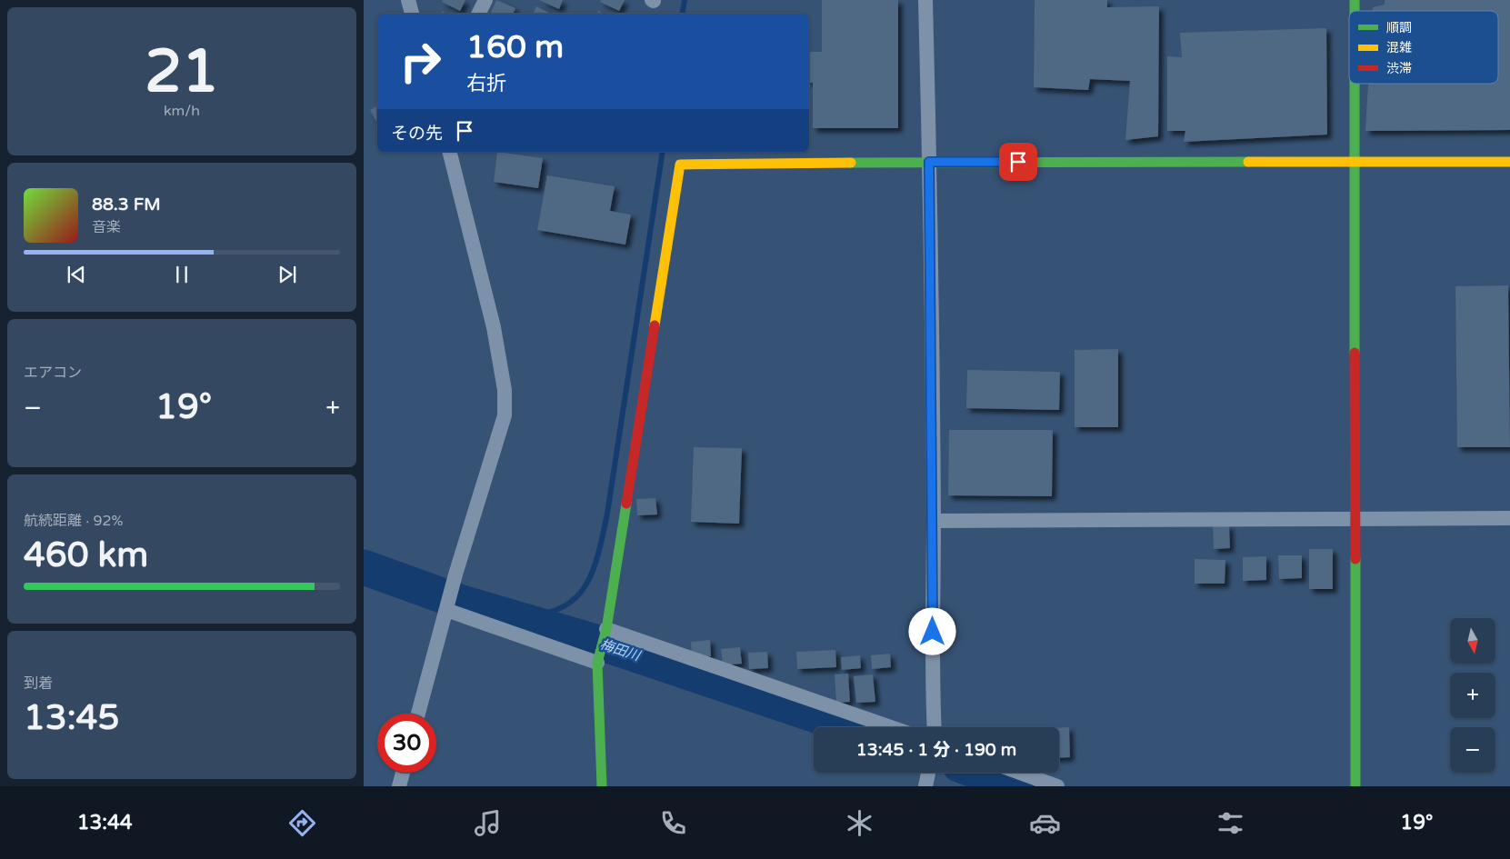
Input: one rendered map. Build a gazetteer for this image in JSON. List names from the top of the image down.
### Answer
{
  "water": ["梅田川"],
  "legend": ["順調", "混雑", "渋滞"],
  "north": "bottom",
  "page": {
    "tile": [
      ["21", "km/h"],
      "エアコン",
      ["航続距離 · 92%", "460 km"],
      ["到着", "13:45"]
    ],
    "turn": ["160 m", "右折"],
    "then": "その先",
    "song": ["88.3 FM", "音楽"],
    "heat": ["−", "19°", "+"],
    "map_buttons": ["+", "−"],
    "limit": "30",
    "trip": "13:45 · 1 分 · 190 m",
    "tabs": ["13:44", "19°"]
  }
}
